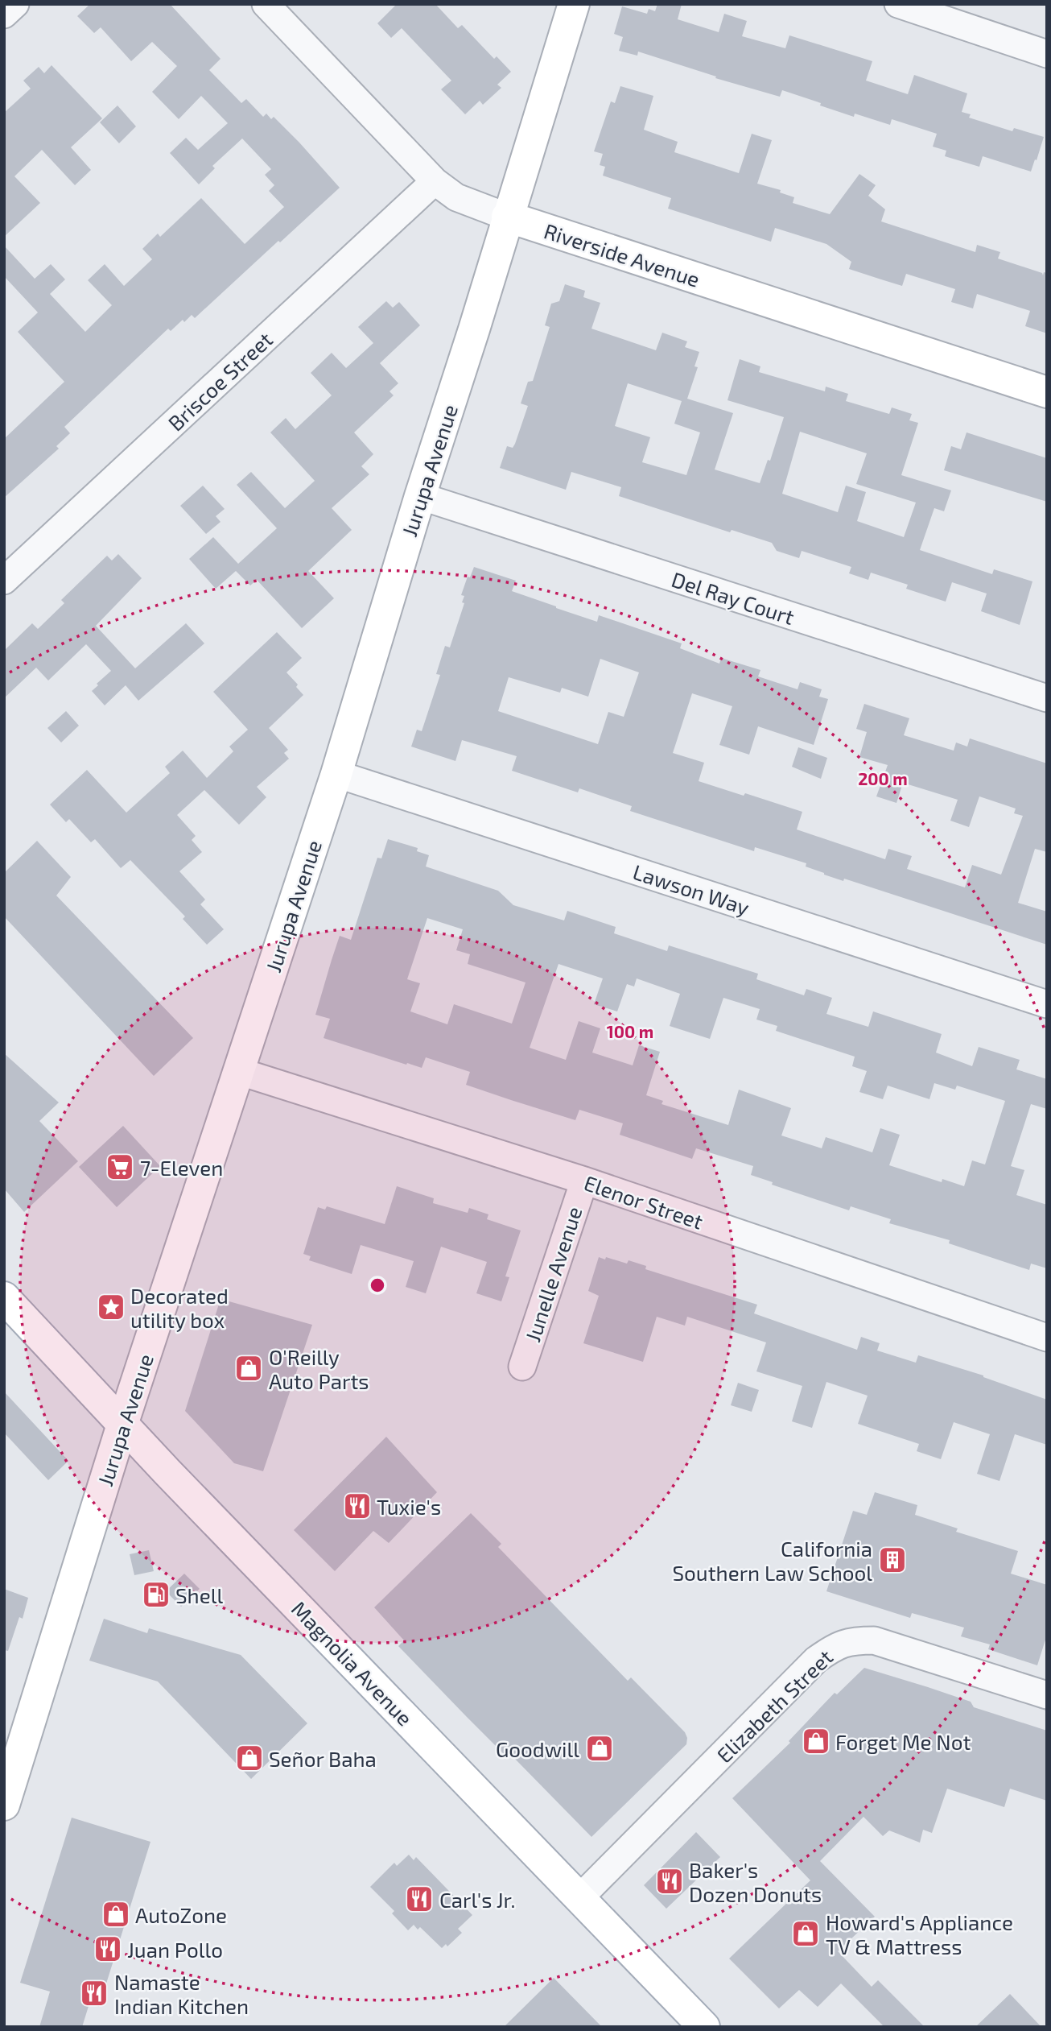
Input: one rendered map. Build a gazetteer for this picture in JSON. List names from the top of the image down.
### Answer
{
  "streets": {
    "main road": ["Riverside Avenue", "Jurupa Avenue", "Magnolia Avenue"],
    "street": [
      "Briscoe Street",
      "Del Ray Court",
      "Lawson Way",
      "Elenor Street",
      "Junelle Avenue",
      "Elizabeth Street"
    ]
  },
  "crossings": [
    ["Riverside Avenue", "Briscoe Street"],
    ["Riverside Avenue", "Jurupa Avenue"],
    ["Jurupa Avenue", "Del Ray Court"],
    ["Jurupa Avenue", "Lawson Way"],
    ["Jurupa Avenue", "Elenor Street"],
    ["Jurupa Avenue", "Magnolia Avenue"],
    ["Elenor Street", "Junelle Avenue"],
    ["Magnolia Avenue", "Elizabeth Street"]
  ],
  "places": {
    "supermarket": ["7-Eleven"],
    "place": ["Decorated utility box"],
    "shop": [
      "O'Reilly Auto Parts",
      "Forget Me Not",
      "Goodwill",
      "Señor Baha",
      "AutoZone",
      "Howard's Appliance TV & Mattress"
    ],
    "restaurant": [
      "Tuxie's",
      "Baker's Dozen Donuts",
      "Carl's Jr.",
      "Juan Pollo",
      "Namaste Indian Kitchen"
    ],
    "building": ["California Southern Law School"],
    "fuel station": ["Shell"]
  },
  "rings": ["200 m", "100 m"]
}
